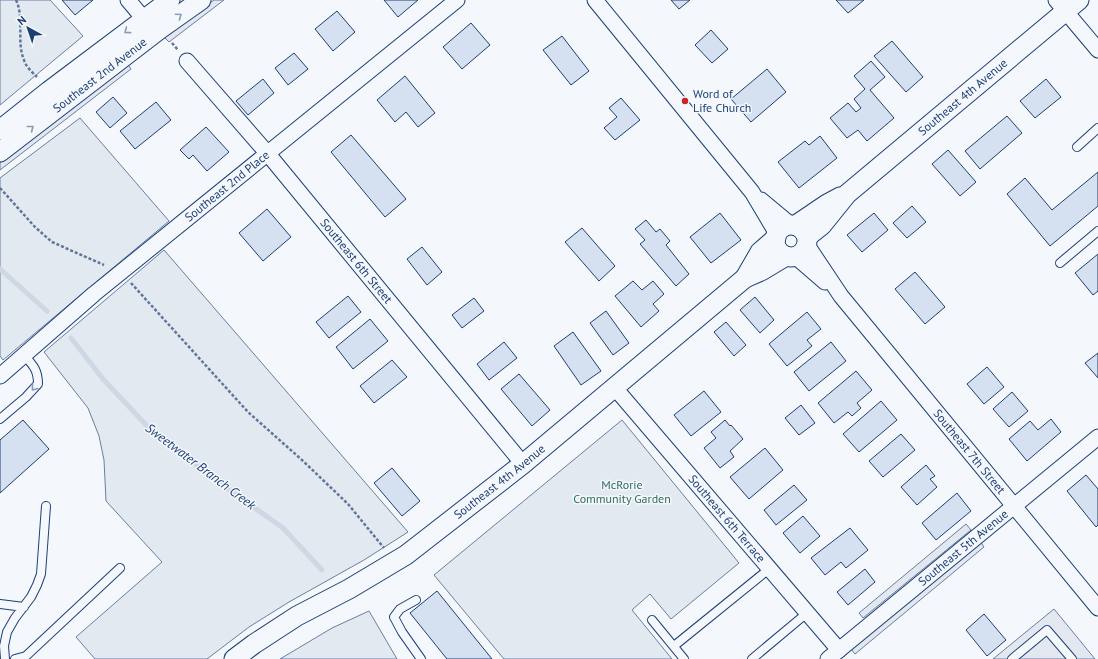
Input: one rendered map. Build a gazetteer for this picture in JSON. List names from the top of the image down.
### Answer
{
  "streets": {
    "street": [
      "Southeast 2nd Avenue",
      "Southeast 4th Avenue",
      "Southeast 2nd Place",
      "Southeast 6th Street",
      "Southeast 7th Street",
      "Southeast 6th Terrace",
      "Southeast 5th Avenue"
    ]
  },
  "crossings": [
    ["Southeast 4th Avenue", "Southeast 6th Street"],
    ["Southeast 4th Avenue", "Southeast 7th Street"],
    ["Southeast 4th Avenue", "Southeast 6th Terrace"],
    ["Southeast 2nd Place", "Southeast 6th Street"],
    ["Southeast 7th Street", "Southeast 5th Avenue"],
    ["Southeast 6th Terrace", "Southeast 5th Avenue"]
  ],
  "water": ["Sweetwater Branch Creek"],
  "parks": ["McRorie Community Garden"],
  "places": ["Word of Life Church"],
  "north": "top left"
}
